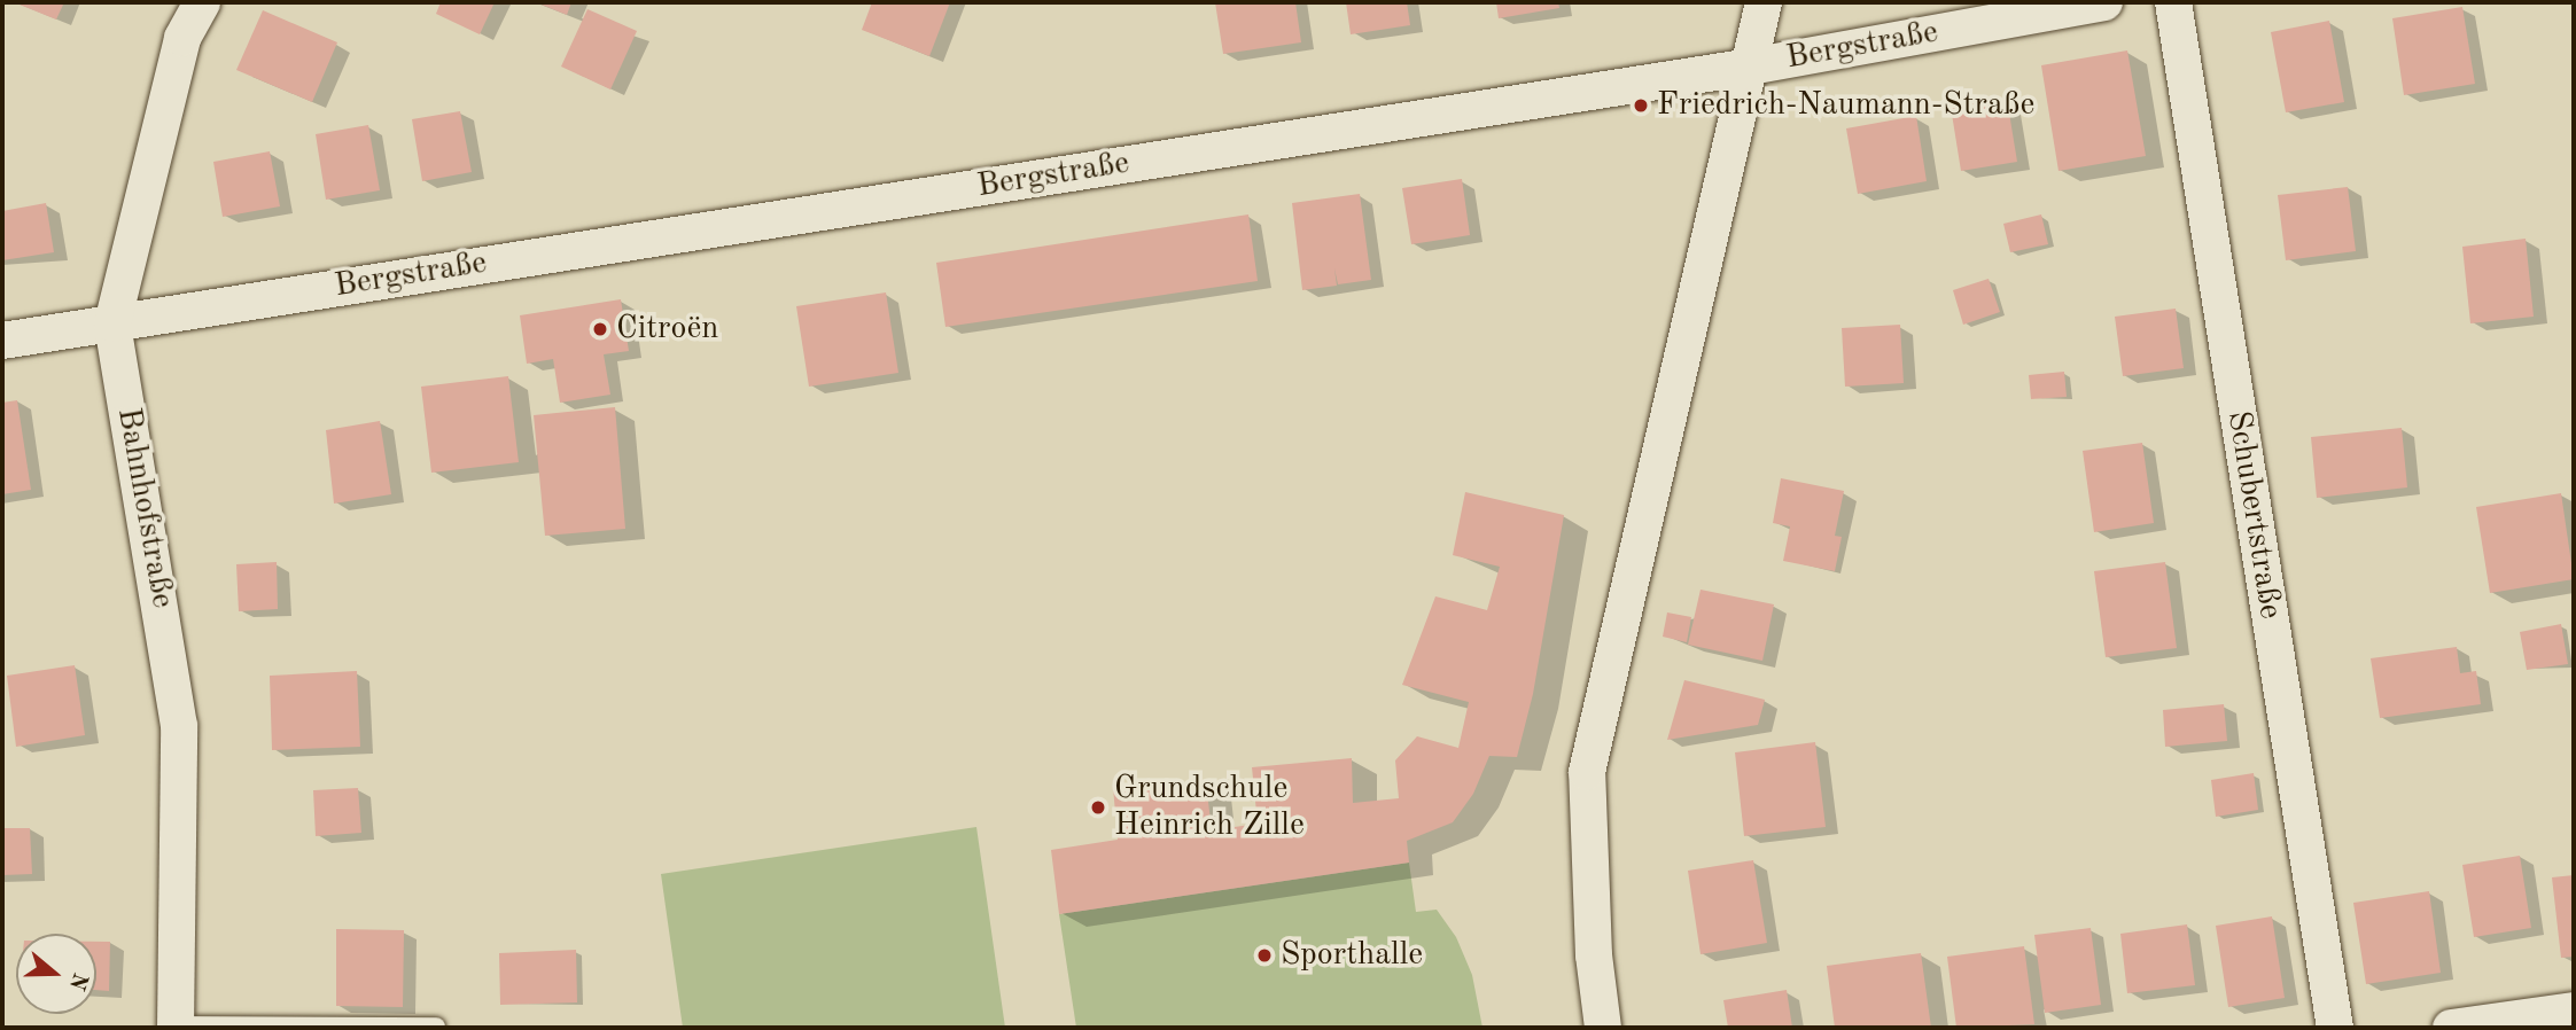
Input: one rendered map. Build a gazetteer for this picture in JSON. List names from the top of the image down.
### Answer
{
  "streets": {
    "street": ["Bergstraße", "Bahnhofstraße", "Schubertstraße"]
  },
  "crossings": [
    ["Bergstraße", "Bahnhofstraße"]
  ],
  "places": [
    "Friedrich-Naumann-Straße",
    "Citroën",
    "Grundschule Heinrich Zille",
    "Sporthalle"
  ],
  "north": "right"
}
